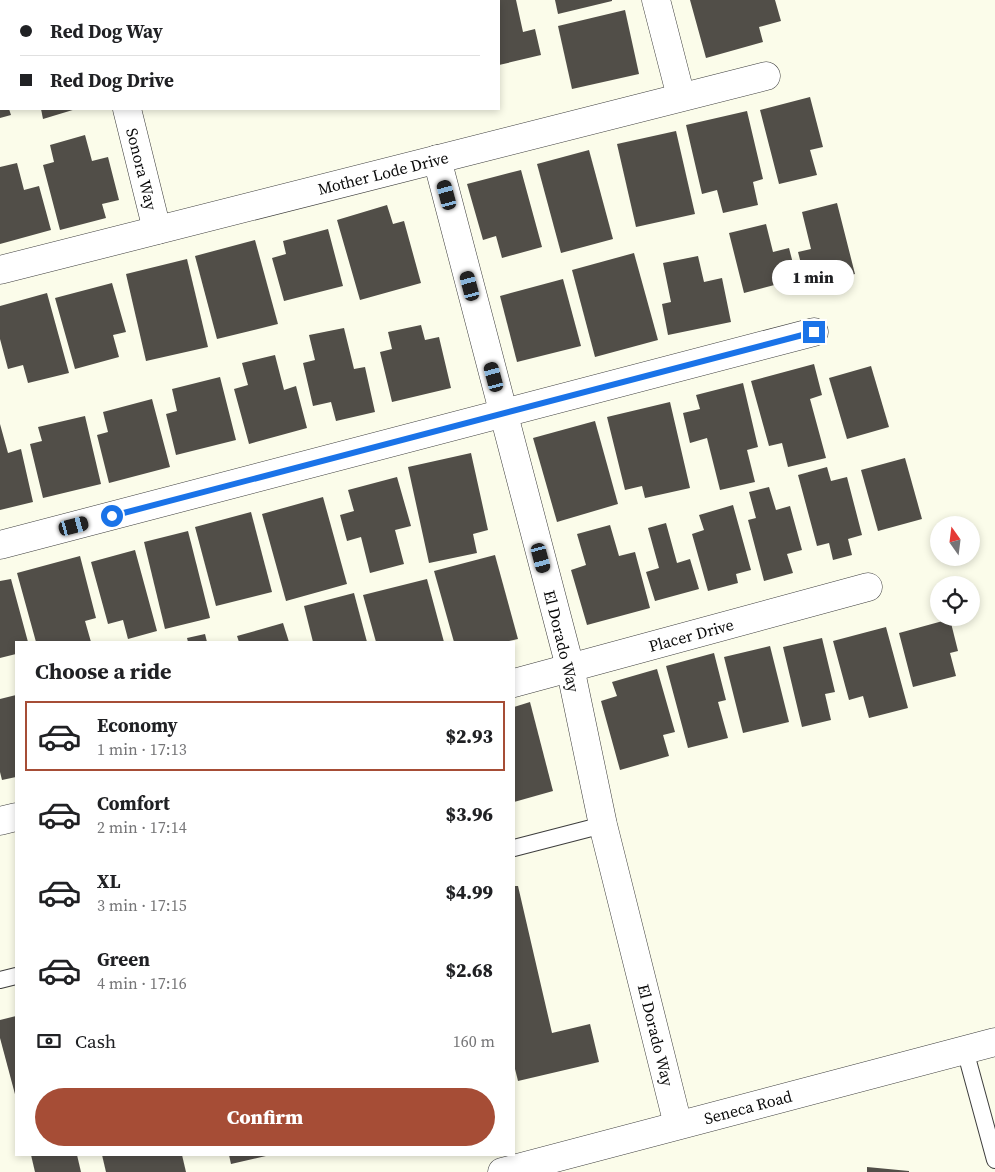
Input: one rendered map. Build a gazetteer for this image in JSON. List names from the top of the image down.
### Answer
{
  "streets": {
    "street": [
      "Sonora Way",
      "Mother Lode Drive",
      "Placer Drive",
      "El Dorado Way",
      "Seneca Road"
    ]
  },
  "crossings": [
    ["Sonora Way", "Mother Lode Drive"],
    ["Mother Lode Drive", "El Dorado Way"],
    ["Placer Drive", "El Dorado Way"],
    ["El Dorado Way", "Seneca Road"]
  ],
  "north": "top",
  "page": {
    "banner": ["Red Dog Way", "Red Dog Drive"],
    "bubble": "1 min",
    "heading": "Choose a ride",
    "list": [
      {
        "name": "Economy",
        "note": "1 min · 17:13",
        "value": "$2.93"
      },
      {
        "name": "Comfort",
        "note": "2 min · 17:14",
        "value": "$3.96"
      },
      {
        "name": "XL",
        "note": "3 min · 17:15",
        "value": "$4.99"
      },
      {
        "name": "Green",
        "note": "4 min · 17:16",
        "value": "$2.68"
      }
    ],
    "pay": ["Cash", "160 m"],
    "buttons": "Confirm"
  }
}
